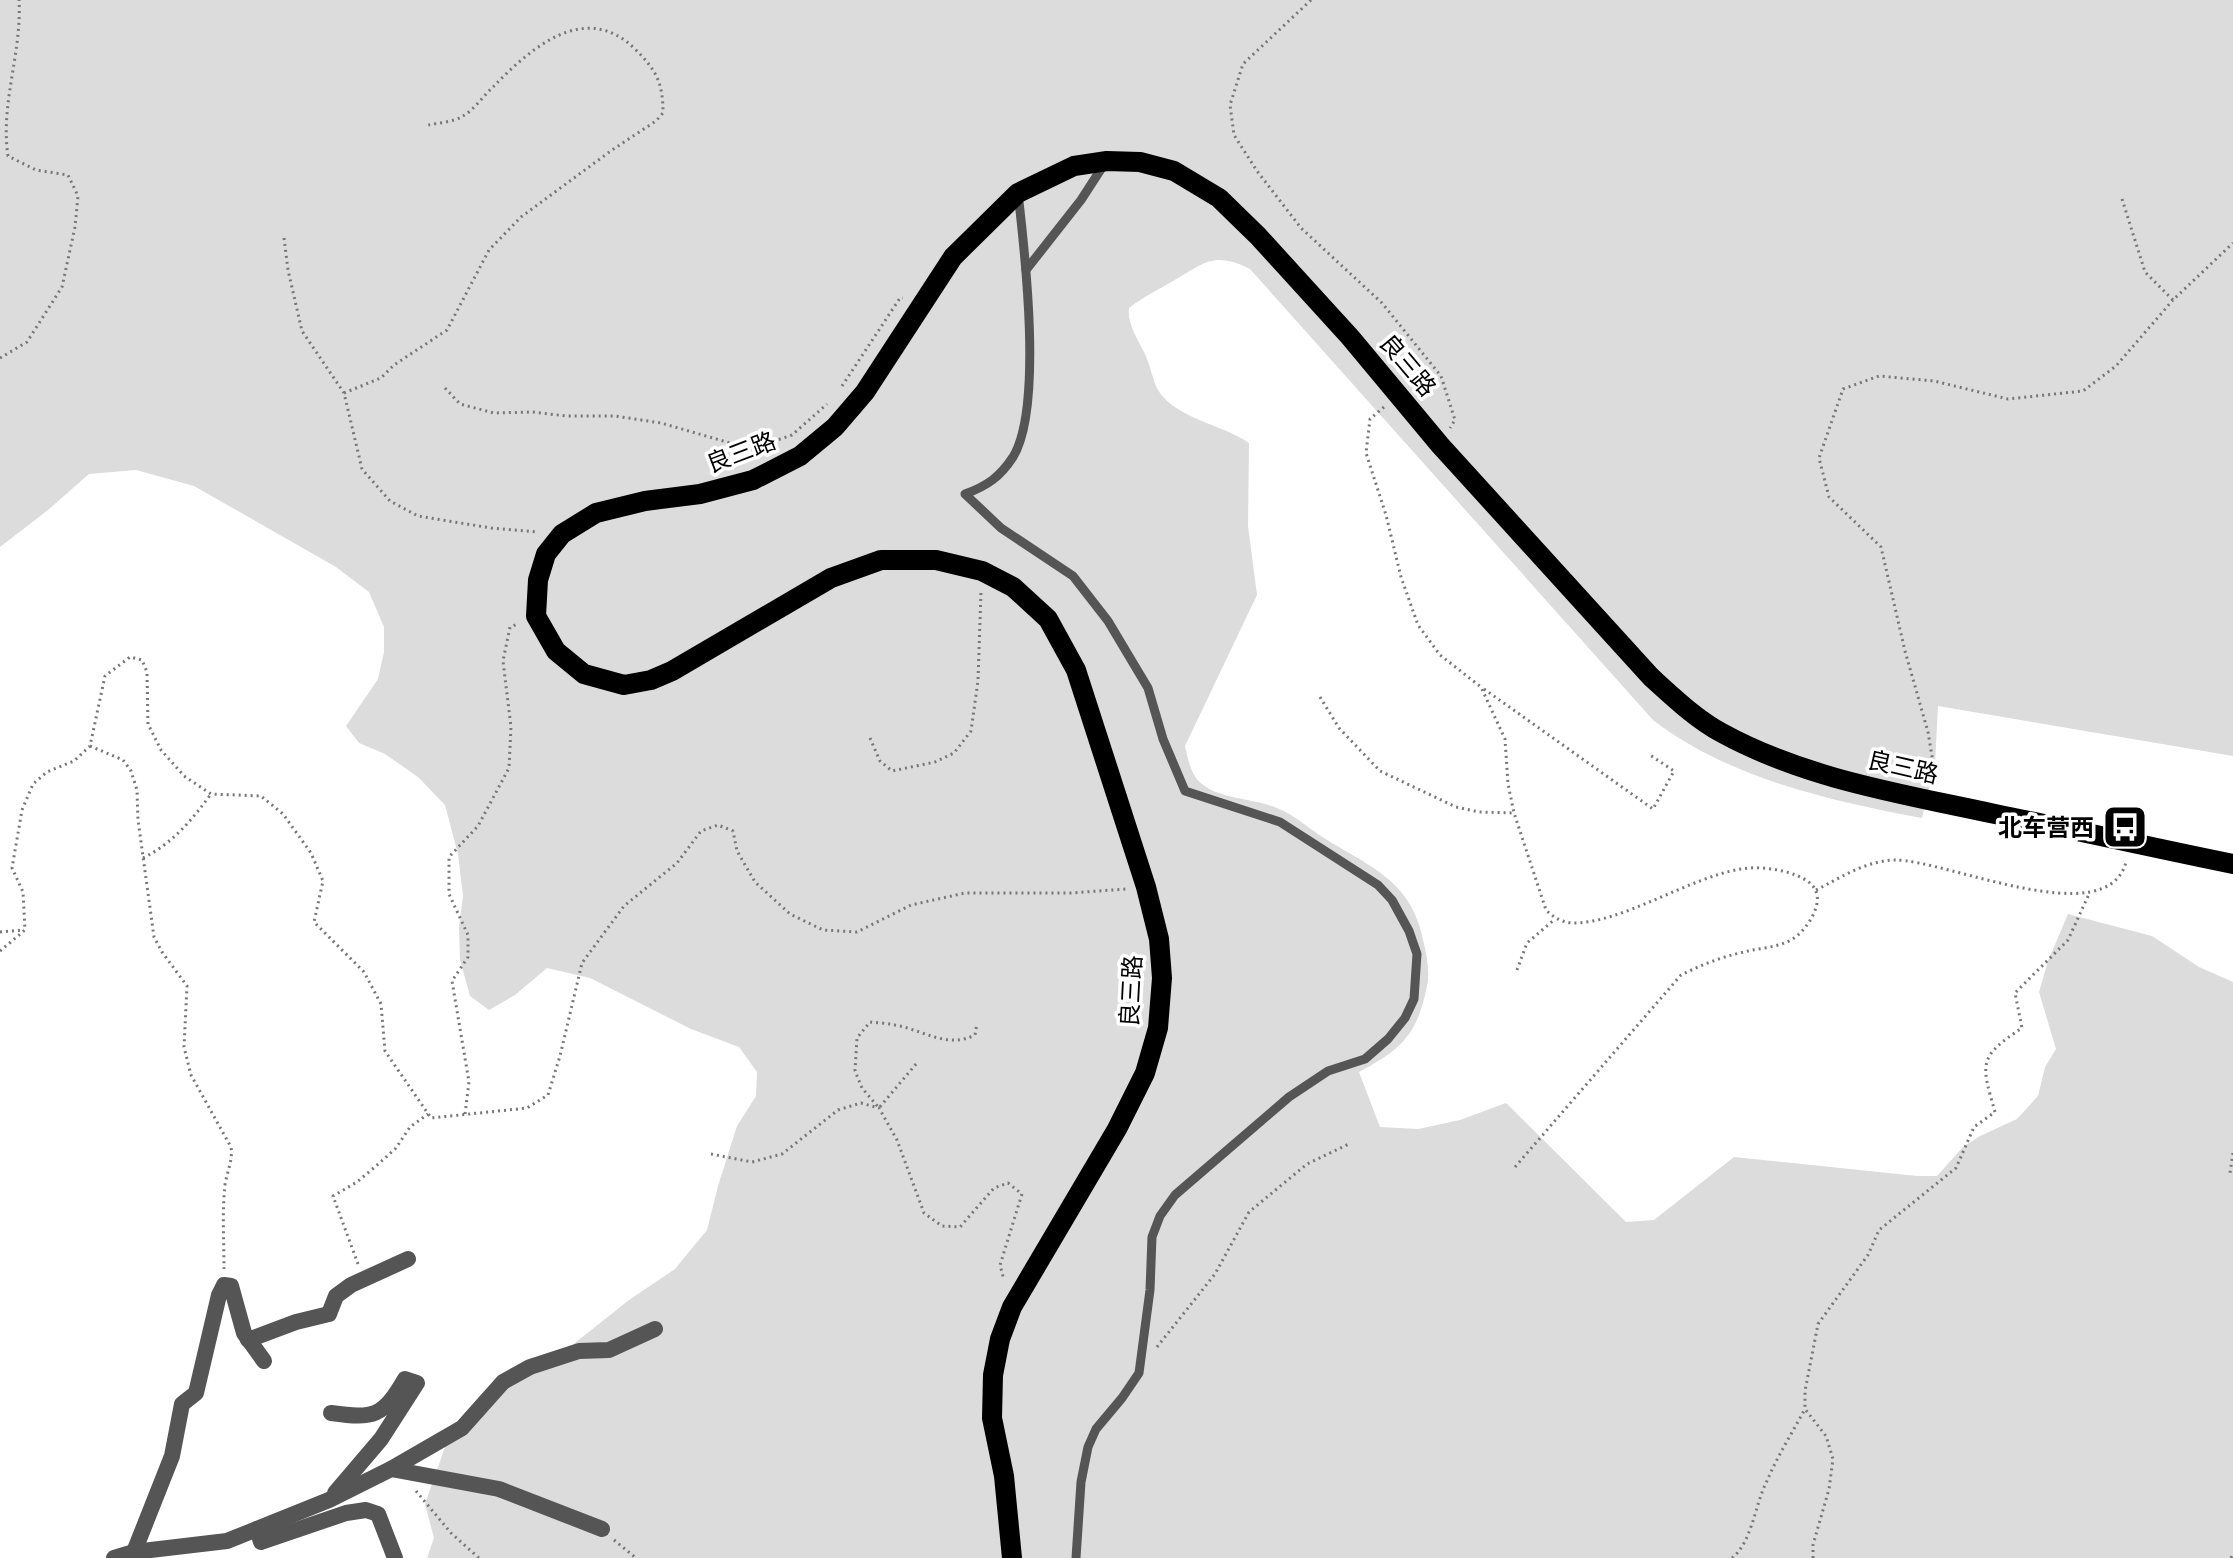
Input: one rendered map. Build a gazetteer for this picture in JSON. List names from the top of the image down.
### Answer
{
  "streets": {
    "main road": ["良三路"]
  },
  "places": {
    "bus stop": ["北车营西"]
  }
}
